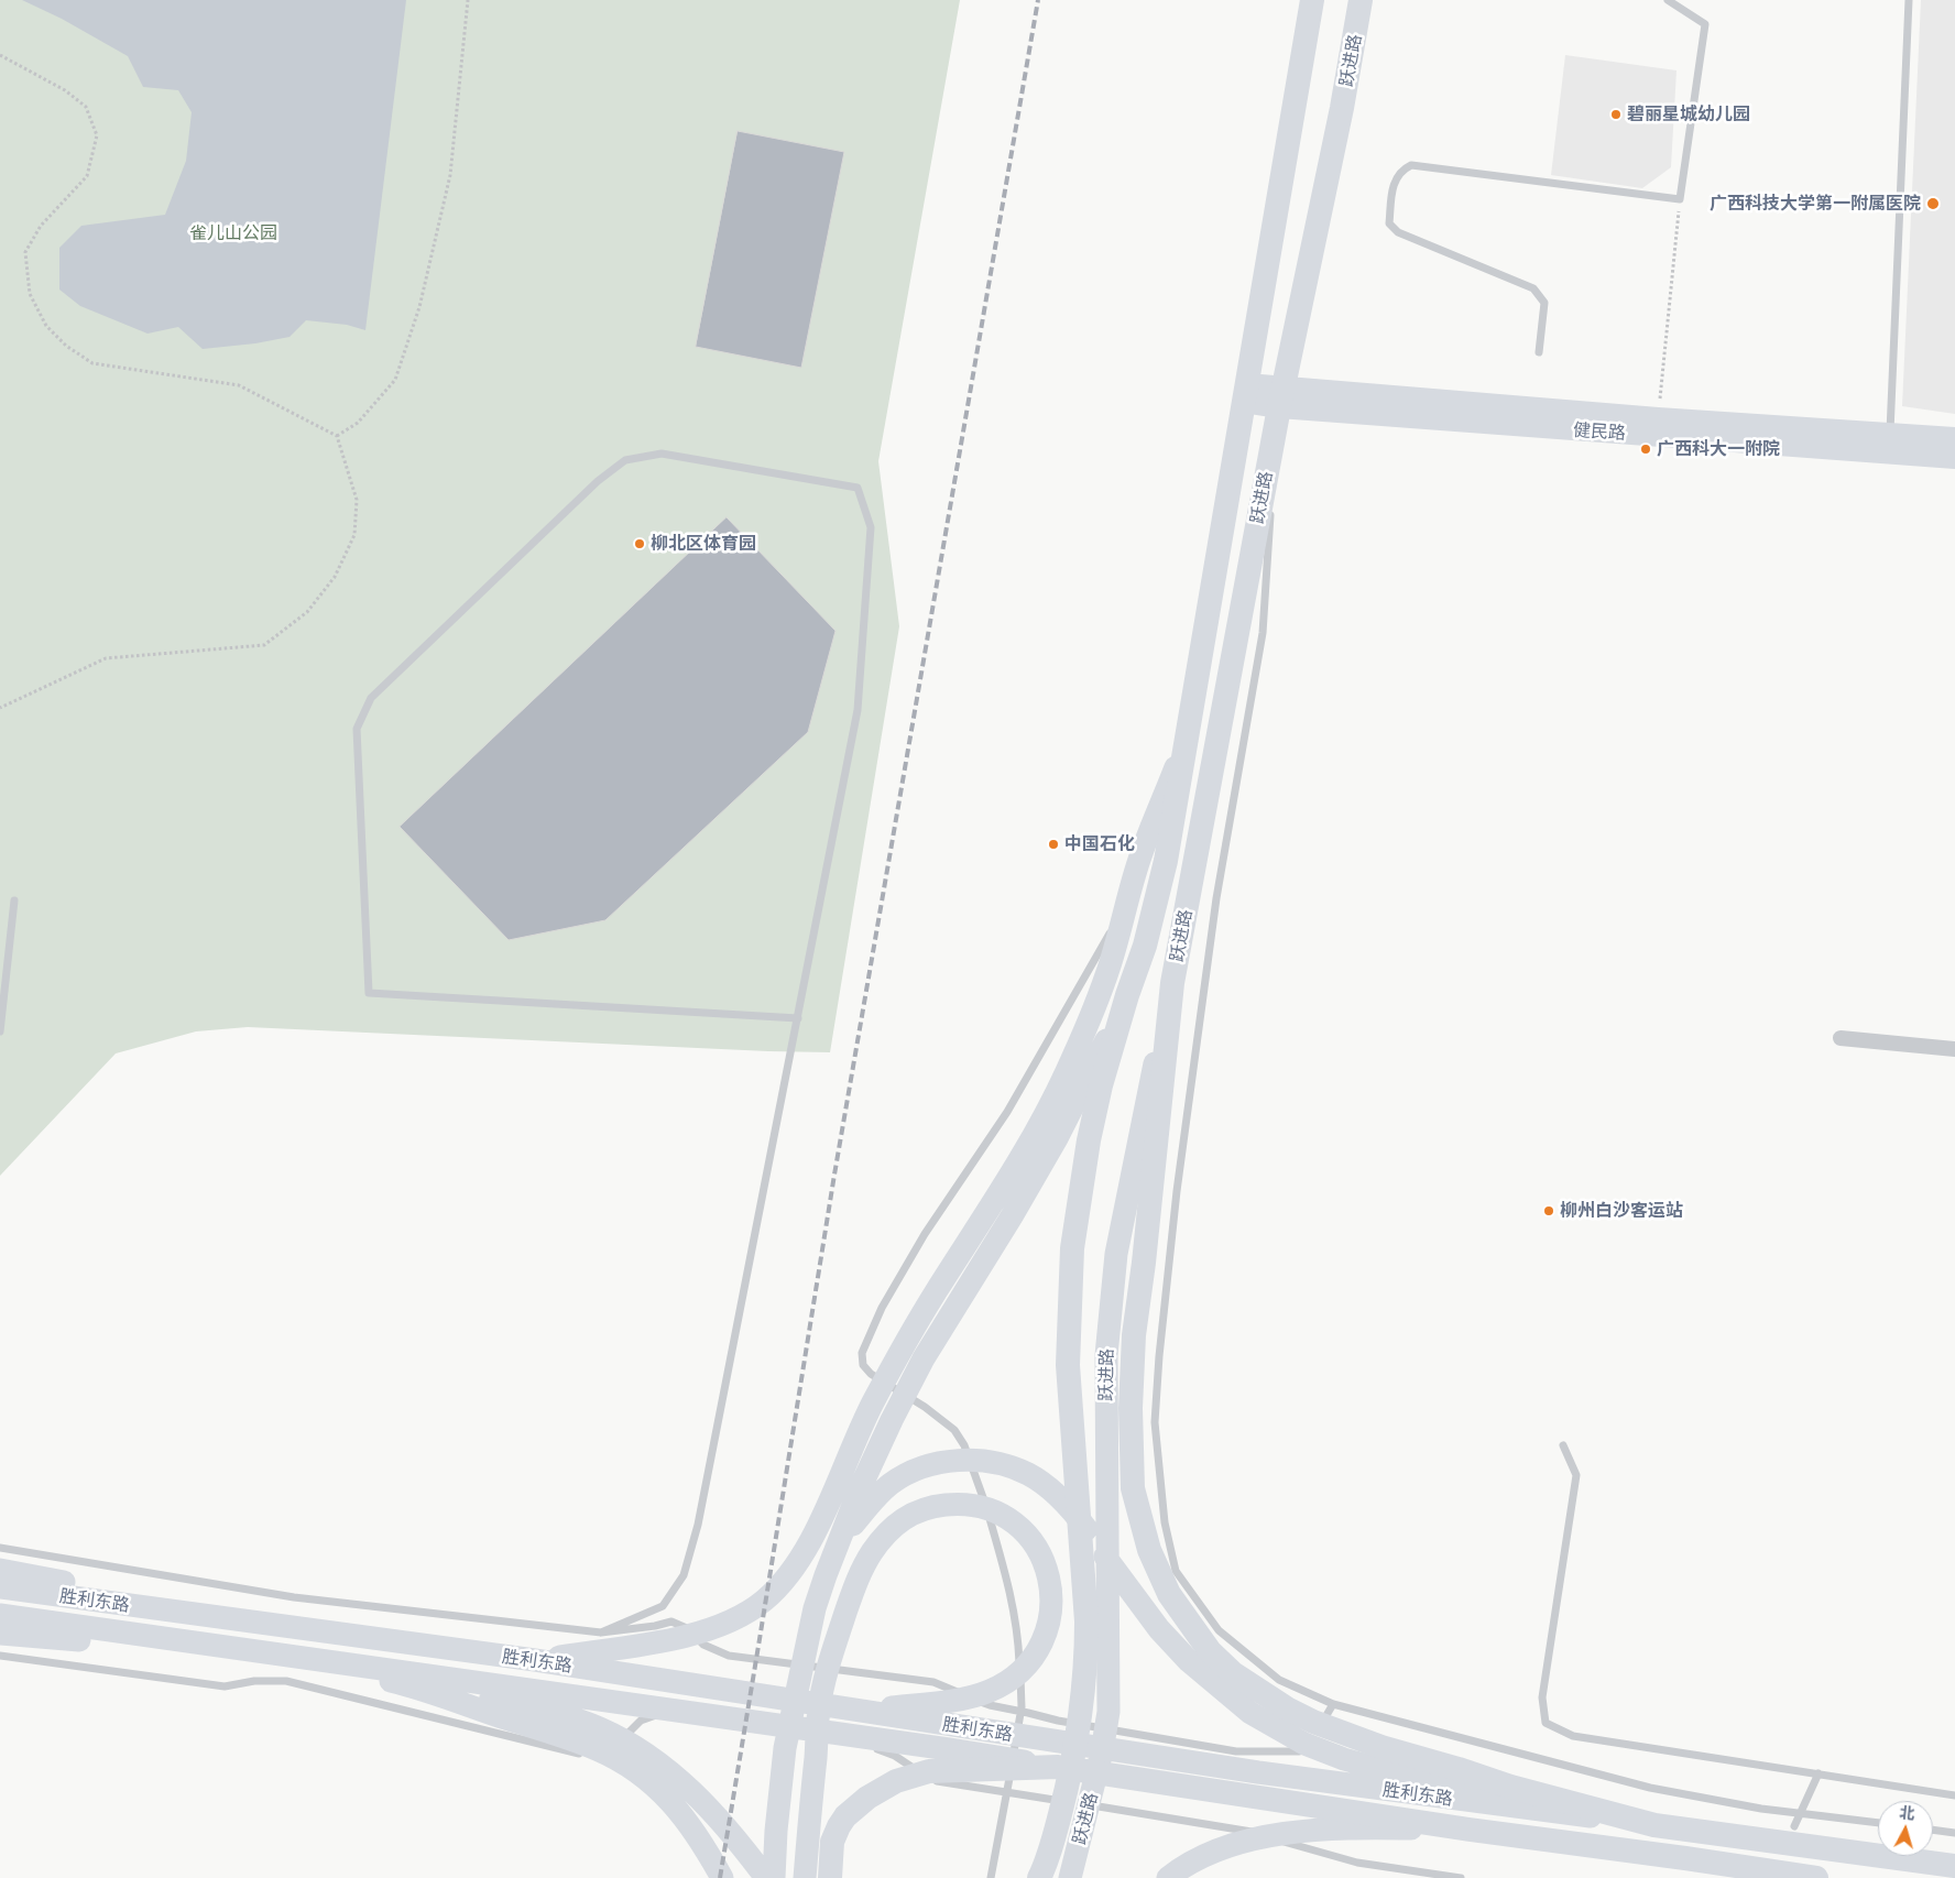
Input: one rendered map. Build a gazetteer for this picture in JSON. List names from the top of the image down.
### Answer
{
  "streets": {
    "highway": ["跃进路", "胜利东路"],
    "main road": ["健民路"]
  },
  "crossings": [
    ["跃进路", "健民路"]
  ],
  "parks": ["雀儿山公园"],
  "places": [
    "碧丽星城幼儿园",
    "广西科技大学第一附属医院",
    "广西科大一附院",
    "柳北区体育园",
    "中国石化",
    "柳州白沙客运站"
  ],
  "north": "top"
}
